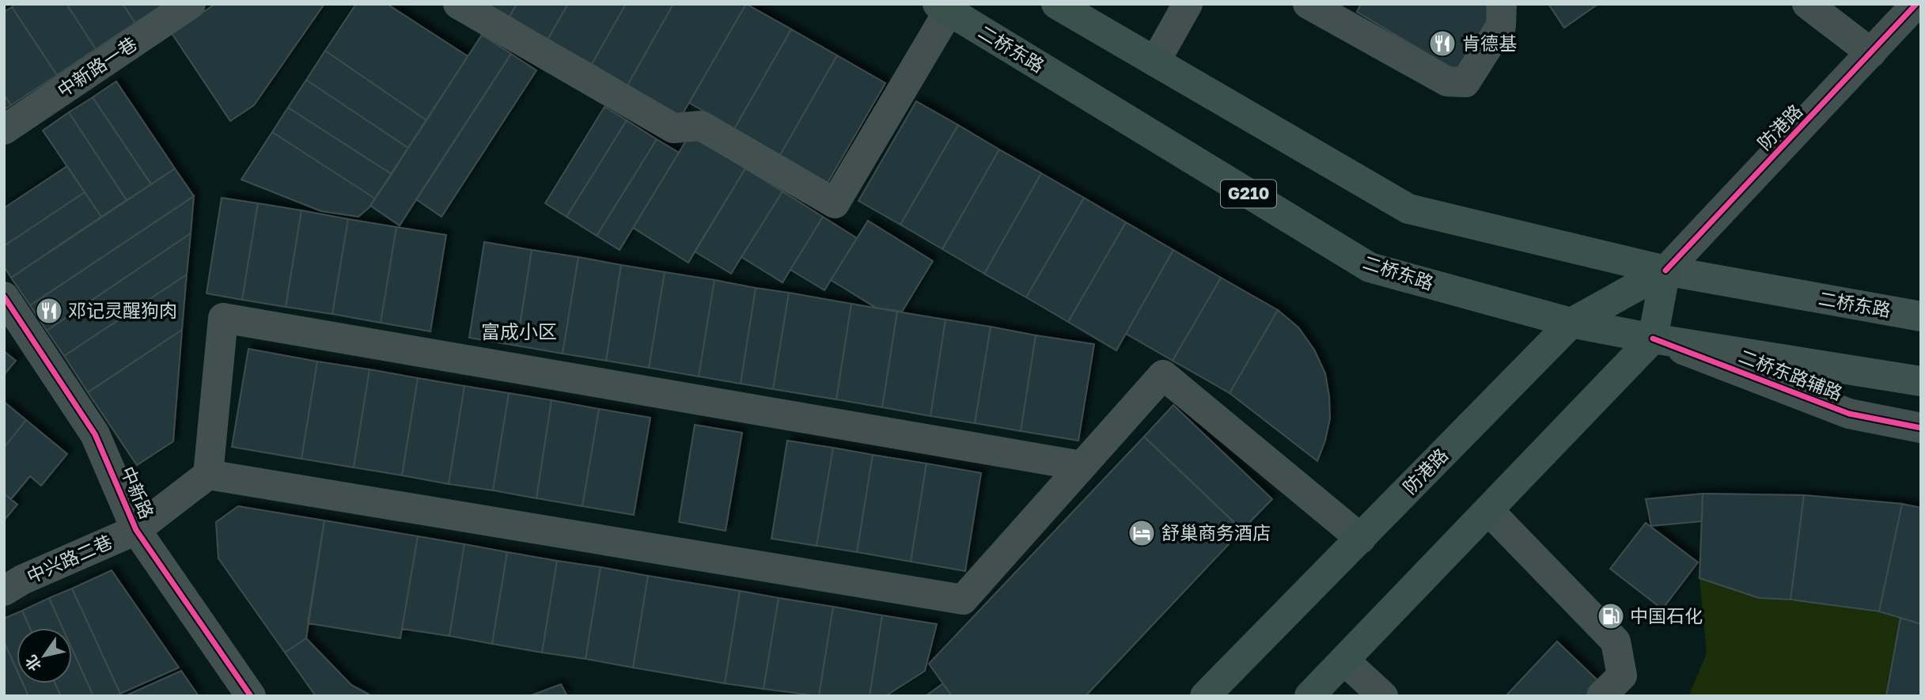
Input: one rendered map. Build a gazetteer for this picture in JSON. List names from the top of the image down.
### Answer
{
  "streets": {
    "highway": ["二桥东路", "防港路", "G210"],
    "street": [
      "中新路一巷",
      "二桥东路辅路",
      "中新路",
      "中兴路二巷"
    ]
  },
  "crossings": [
    ["二桥东路", "防港路"],
    ["二桥东路", "二桥东路辅路"],
    ["中新路", "中兴路二巷"]
  ],
  "districts": ["富成小区"],
  "places": {
    "restaurant": ["肯德基", "邓记灵醒狗肉"],
    "hotel": ["舒巢商务酒店"],
    "fuel station": ["中国石化"]
  },
  "north": "bottom left"
}
